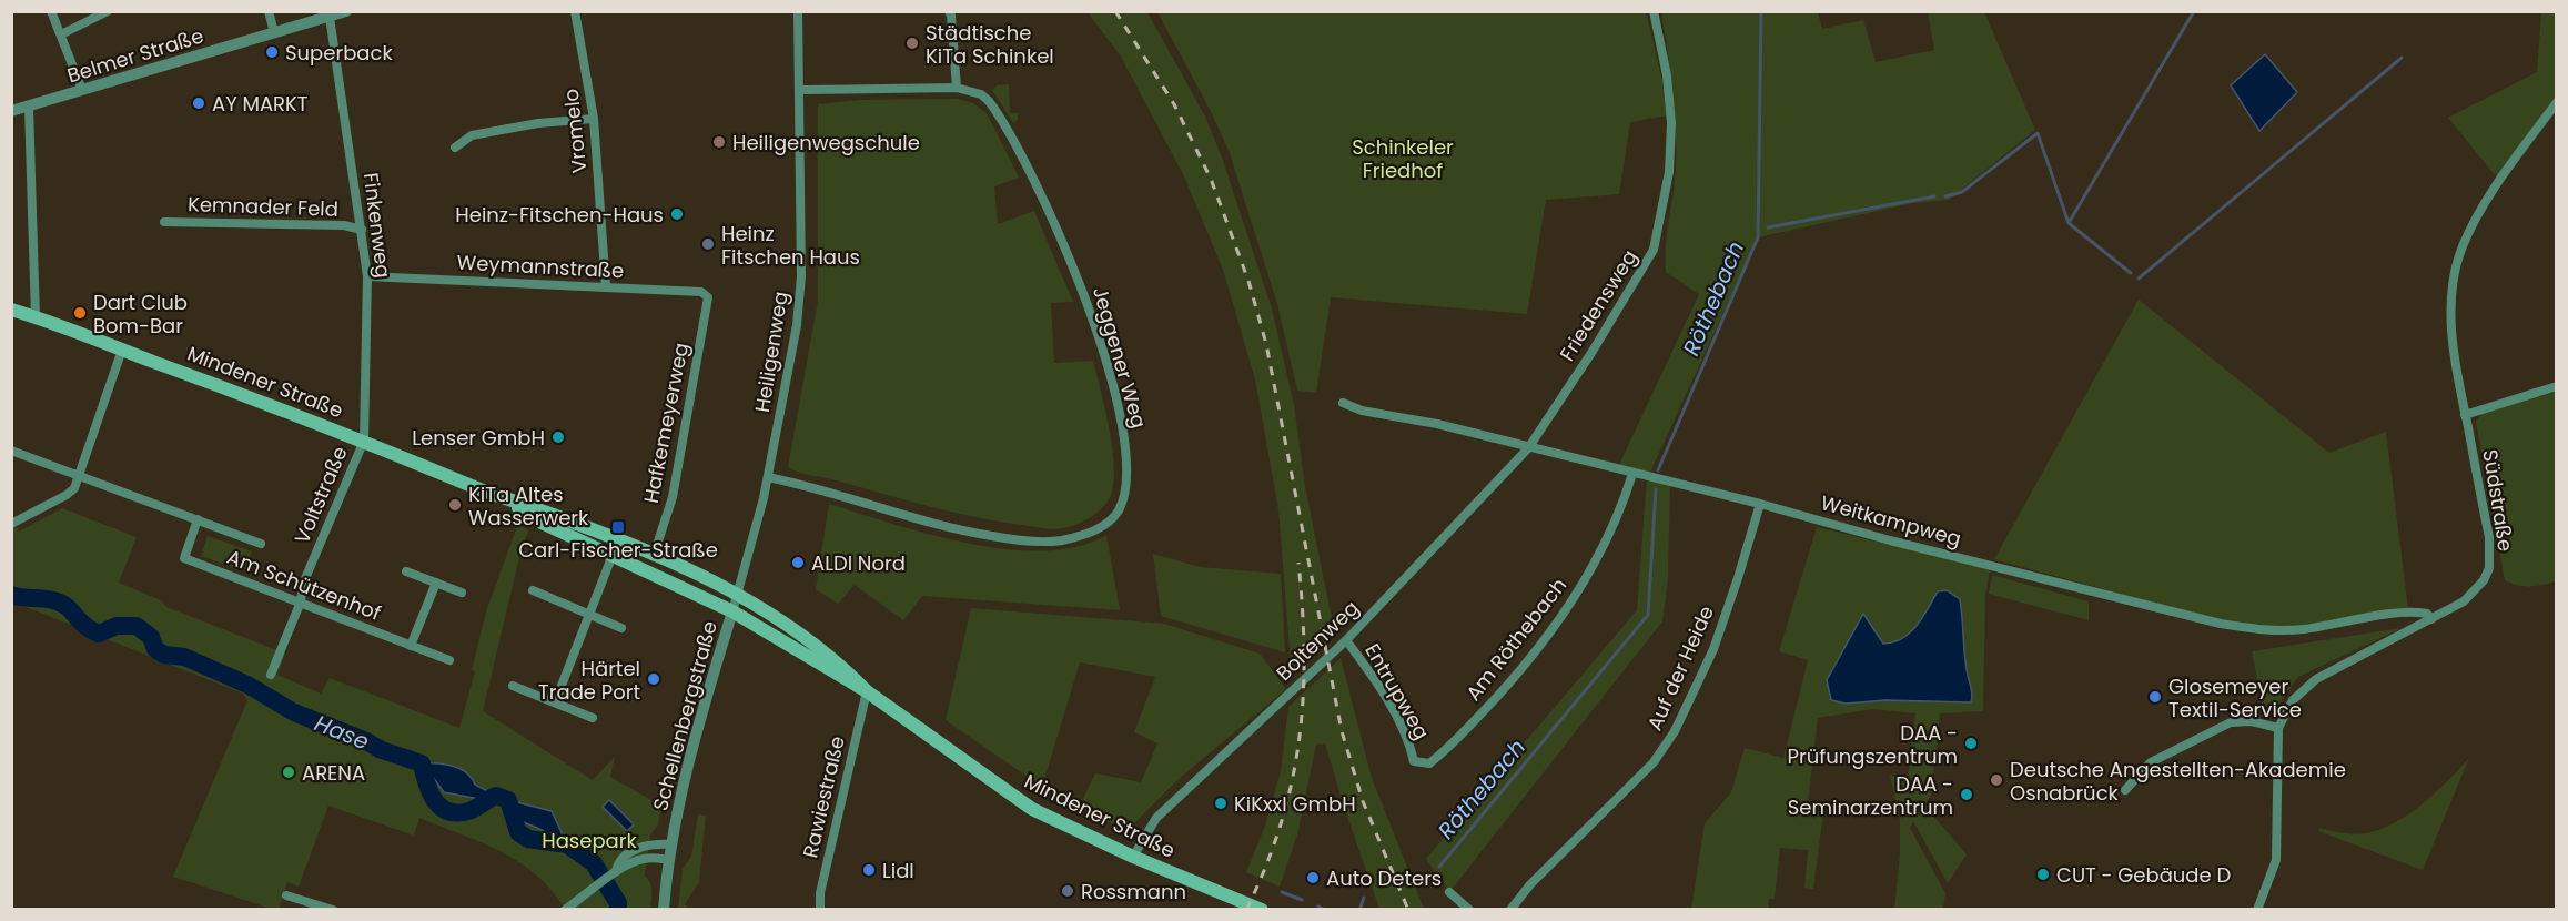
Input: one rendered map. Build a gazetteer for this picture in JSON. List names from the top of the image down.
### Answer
{
  "streets": {
    "main road": ["Mindener Straße"],
    "street": [
      "Belmer Straße",
      "Vromelo",
      "Kemnader Feld",
      "Finkenweg",
      "Weymannstraße",
      "Friedensweg",
      "Heiligenweg",
      "Jeggener Weg",
      "Hafkemeyerweg",
      "Voltstraße",
      "Südstraße",
      "Weitkampweg",
      "Am Schützenhof",
      "Am Röthebach",
      "Boltenweg",
      "Auf der Heide",
      "Entrupweg",
      "Schellenbergstraße",
      "Rawiestraße"
    ]
  },
  "crossings": [
    ["Belmer Straße", "Finkenweg"],
    ["Vromelo", "Weymannstraße"],
    ["Kemnader Feld", "Finkenweg"],
    ["Finkenweg", "Weymannstraße"],
    ["Finkenweg", "Mindener Straße"],
    ["Finkenweg", "Voltstraße"],
    ["Weymannstraße", "Hafkemeyerweg"],
    ["Friedensweg", "Weitkampweg"],
    ["Friedensweg", "Boltenweg"],
    ["Heiligenweg", "Jeggener Weg"],
    ["Heiligenweg", "Mindener Straße"],
    ["Heiligenweg", "Schellenbergstraße"],
    ["Mindener Straße", "Hafkemeyerweg"],
    ["Mindener Straße", "Voltstraße"],
    ["Mindener Straße", "Boltenweg"],
    ["Mindener Straße", "Schellenbergstraße"],
    ["Mindener Straße", "Rawiestraße"],
    ["Voltstraße", "Am Schützenhof"],
    ["Südstraße", "Weitkampweg"],
    ["Weitkampweg", "Am Röthebach"],
    ["Weitkampweg", "Boltenweg"],
    ["Weitkampweg", "Auf der Heide"],
    ["Am Röthebach", "Entrupweg"],
    ["Boltenweg", "Entrupweg"]
  ],
  "water": ["Röthebach", "Hase"],
  "parks": ["Schinkeler Friedhof", "Hasepark"],
  "places": {
    "other": [
      "Städtische KiTa Schinkel",
      "Superback",
      "AY MARKT",
      "Heiligenwegschule",
      "Heinz-Fitschen-Haus",
      "Heinz Fitschen Haus",
      "Dart Club Bom-Bar",
      "Lenser GmbH",
      "KiTa Altes Wasserwerk",
      "ALDI Nord",
      "Härtel Trade Port",
      "Glosemeyer Textil-Service",
      "DAA - Prüfungszentrum",
      "ARENA",
      "Deutsche Angestellten-Akademie Osnabrück",
      "DAA - Seminarzentrum",
      "KiKxxl GmbH",
      "Lidl",
      "CUT - Gebäude D",
      "Auto Deters",
      "Rossmann"
    ],
    "transit": ["Carl-Fischer-Straße"]
  }
}
